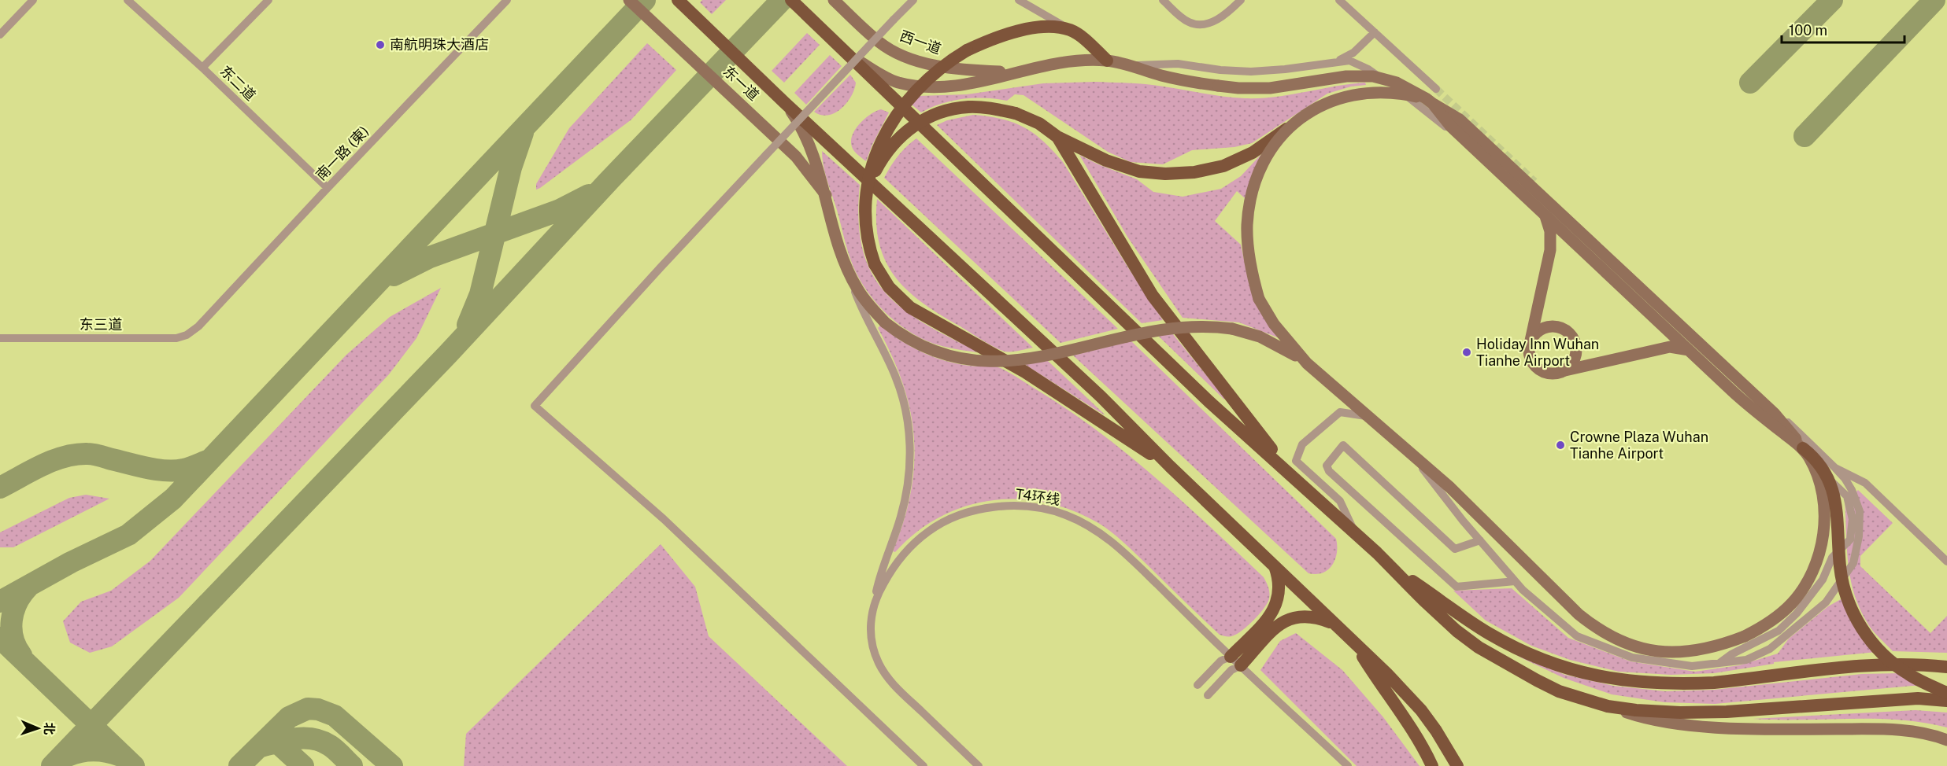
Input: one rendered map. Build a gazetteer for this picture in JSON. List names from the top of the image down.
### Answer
{
  "streets": {
    "main road": ["西一道", "东一道"],
    "street": [
      "东二道",
      "南一路 (東)",
      "东三道",
      "T4环线"
    ]
  },
  "crossings": [
    ["东二道", "南一路 (東)"],
    ["南一路 (東)", "东三道"]
  ],
  "places": ["南航明珠大酒店", "Holiday Inn Wuhan Tianhe Airport", "Crowne Plaza Wuhan Tianhe Airport"],
  "scale_bar": "100 m",
  "north": "right"
}
